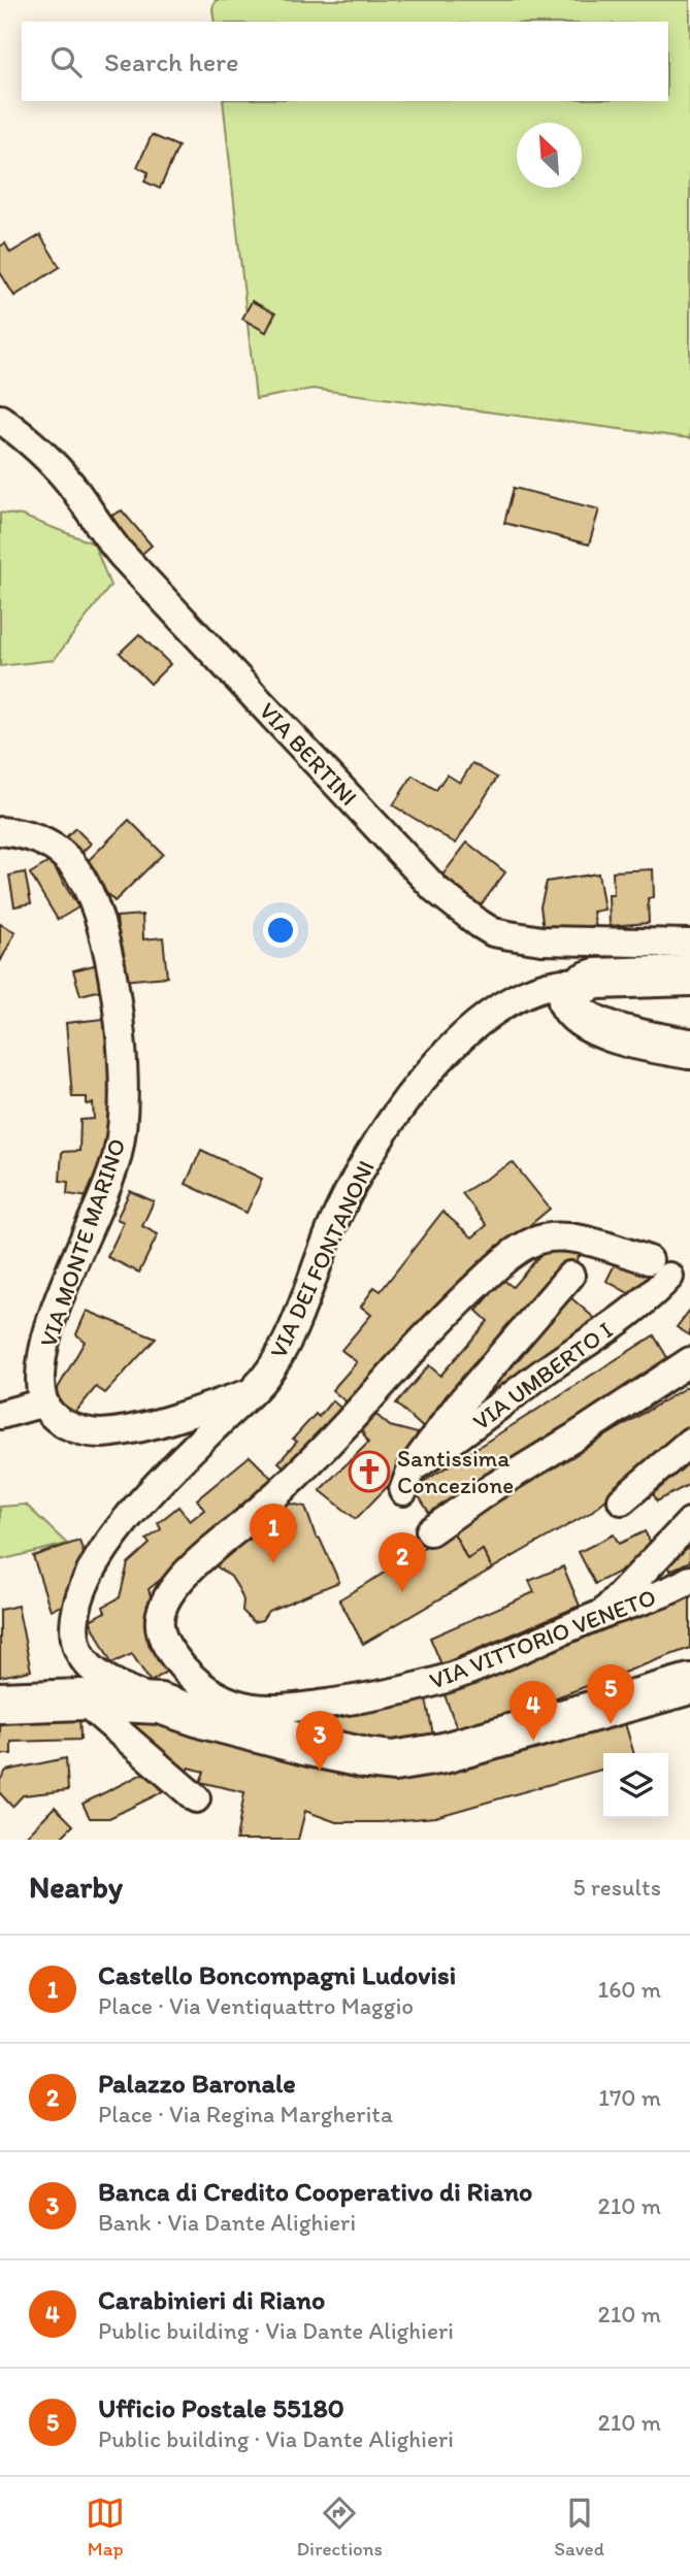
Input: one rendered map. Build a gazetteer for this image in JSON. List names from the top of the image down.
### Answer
{
  "streets": {
    "street": [
      "VIA BERTINI",
      "VIA MONTE MARINO",
      "VIA DEI FONTANONI",
      "VIA UMBERTO I",
      "VIA VITTORIO VENETO"
    ]
  },
  "crossings": [
    ["VIA UMBERTO I", "VIA VITTORIO VENETO"]
  ],
  "places": {
    "church": ["Santissima Concezione"]
  },
  "north": "top left",
  "page": {
    "search": "Search here",
    "pins": [
      "1",
      "2",
      "5",
      "4",
      "3"
    ],
    "heading": ["Nearby", "5 results"],
    "list": [
      {
        "mark": "1",
        "name": "Castello Boncompagni Ludovisi",
        "note": "Place · Via Ventiquattro Maggio",
        "value": "160 m"
      },
      {
        "mark": "2",
        "name": "Palazzo Baronale",
        "note": "Place · Via Regina Margherita",
        "value": "170 m"
      },
      {
        "mark": "3",
        "name": "Banca di Credito Cooperativo di Riano",
        "note": "Bank · Via Dante Alighieri",
        "value": "210 m"
      },
      {
        "mark": "4",
        "name": "Carabinieri di Riano",
        "note": "Public building · Via Dante Alighieri",
        "value": "210 m"
      },
      {
        "mark": "5",
        "name": "Ufficio Postale 55180",
        "note": "Public building · Via Dante Alighieri",
        "value": "210 m"
      }
    ],
    "nav": ["Map", "Directions", "Saved"]
  }
}
